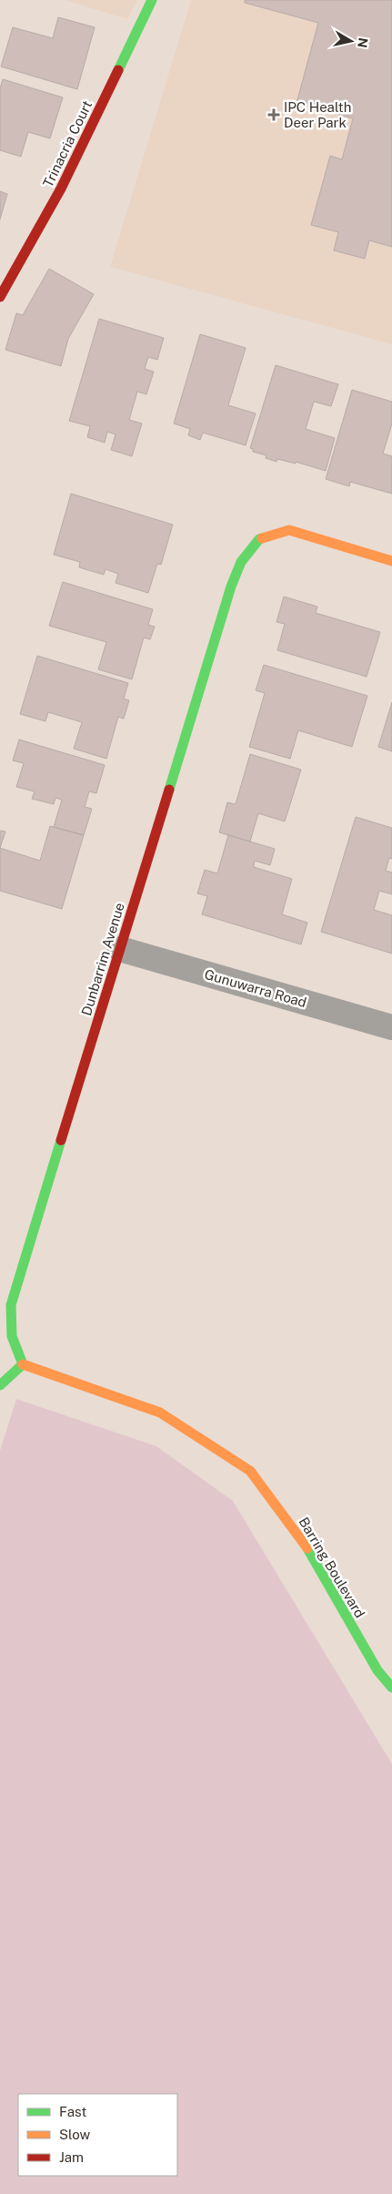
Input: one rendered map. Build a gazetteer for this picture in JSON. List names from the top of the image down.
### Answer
{
  "streets": {
    "street": [
      "Trinacria Court",
      "Dunbarrim Avenue",
      "Gunuwarra Road",
      "Barring Boulevard"
    ]
  },
  "crossings": [
    ["Dunbarrim Avenue", "Gunuwarra Road"],
    ["Dunbarrim Avenue", "Barring Boulevard"]
  ],
  "places": {
    "health": ["IPC Health Deer Park"]
  },
  "legend": ["Fast", "Slow", "Jam"],
  "north": "right"
}
